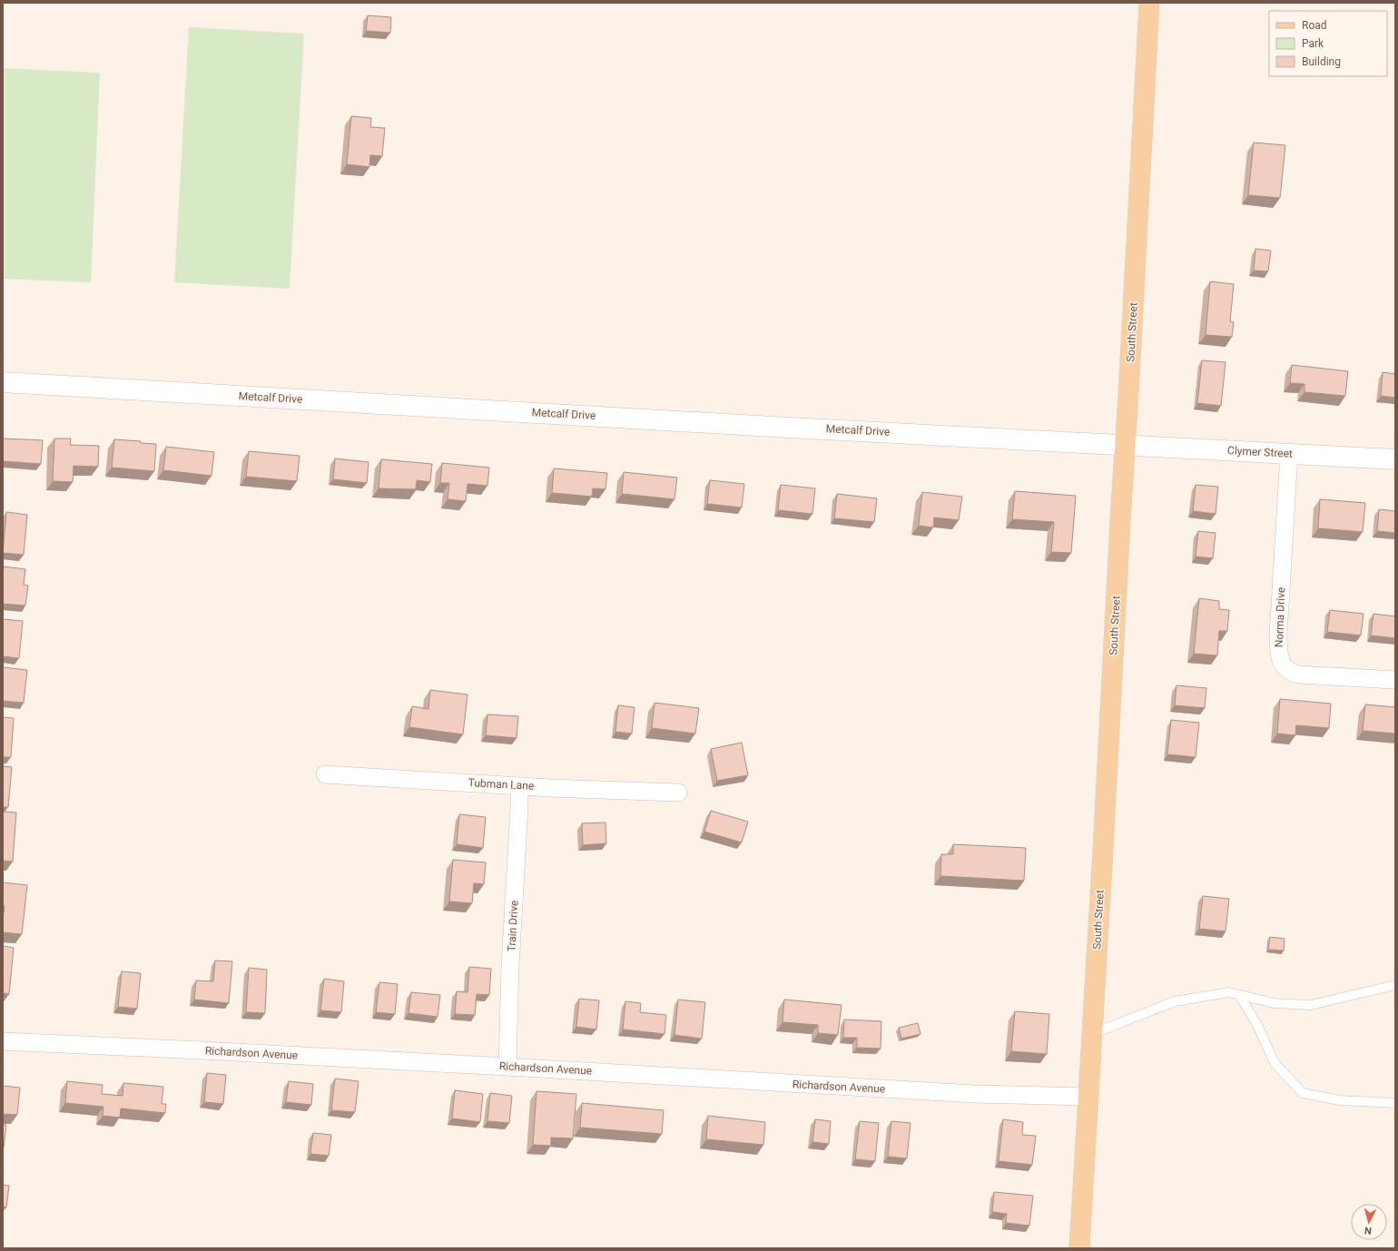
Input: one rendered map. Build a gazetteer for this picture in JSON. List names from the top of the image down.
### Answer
{
  "streets": {
    "main road": ["South Street"],
    "street": [
      "Metcalf Drive",
      "Clymer Street",
      "Norma Drive",
      "Tubman Lane",
      "Train Drive",
      "Richardson Avenue"
    ]
  },
  "crossings": [
    ["South Street", "Metcalf Drive"],
    ["South Street", "Clymer Street"],
    ["South Street", "Richardson Avenue"],
    ["Metcalf Drive", "Clymer Street"],
    ["Clymer Street", "Norma Drive"],
    ["Tubman Lane", "Train Drive"],
    ["Train Drive", "Richardson Avenue"]
  ],
  "legend": ["Road", "Park", "Building"],
  "north": "bottom"
}
